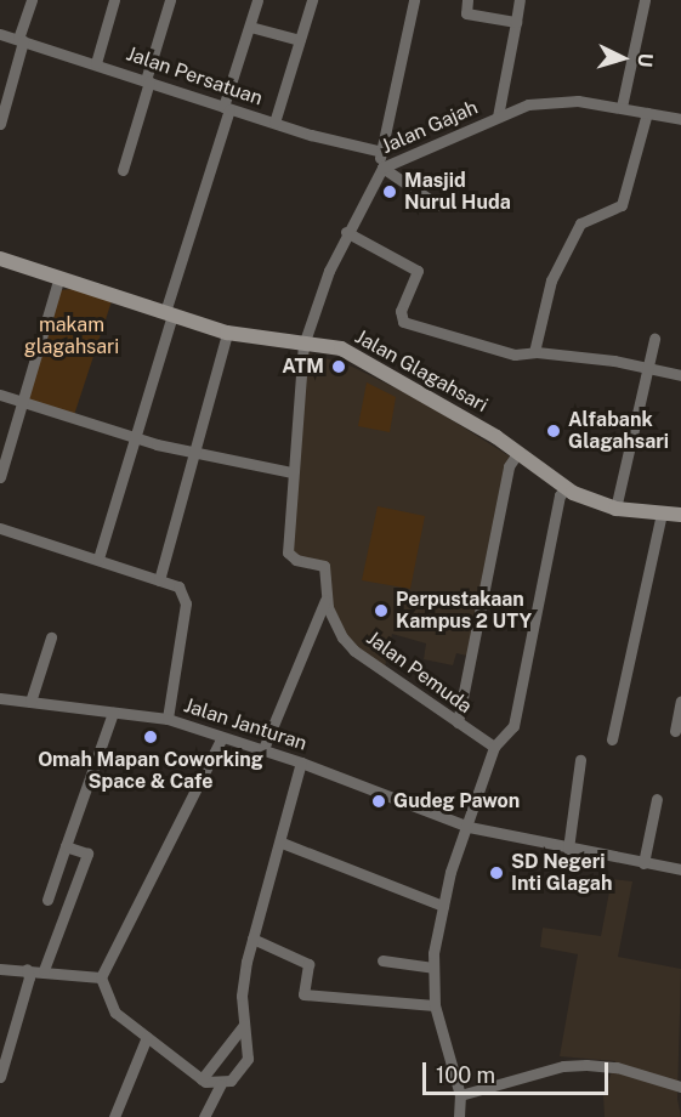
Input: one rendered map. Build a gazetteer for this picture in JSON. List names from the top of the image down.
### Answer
{
  "streets": {
    "street": [
      "Jalan Persatuan",
      "Jalan Gajah",
      "Jalan Glagahsari",
      "Jalan Pemuda",
      "Jalan Janturan"
    ]
  },
  "crossings": [
    ["Jalan Gajah", "Jalan Glagahsari"],
    ["Jalan Gajah", "Jalan Pemuda"]
  ],
  "parks": ["makam glagahsari"],
  "places": [
    "Masjid Nurul Huda",
    "ATM",
    "Alfabank Glagahsari",
    "Perpustakaan Kampus 2 UTY",
    "Omah Mapan Coworking Space & Cafe",
    "Gudeg Pawon",
    "SD Negeri Inti Glagah"
  ],
  "scale_bar": "100 m",
  "north": "right"
}
